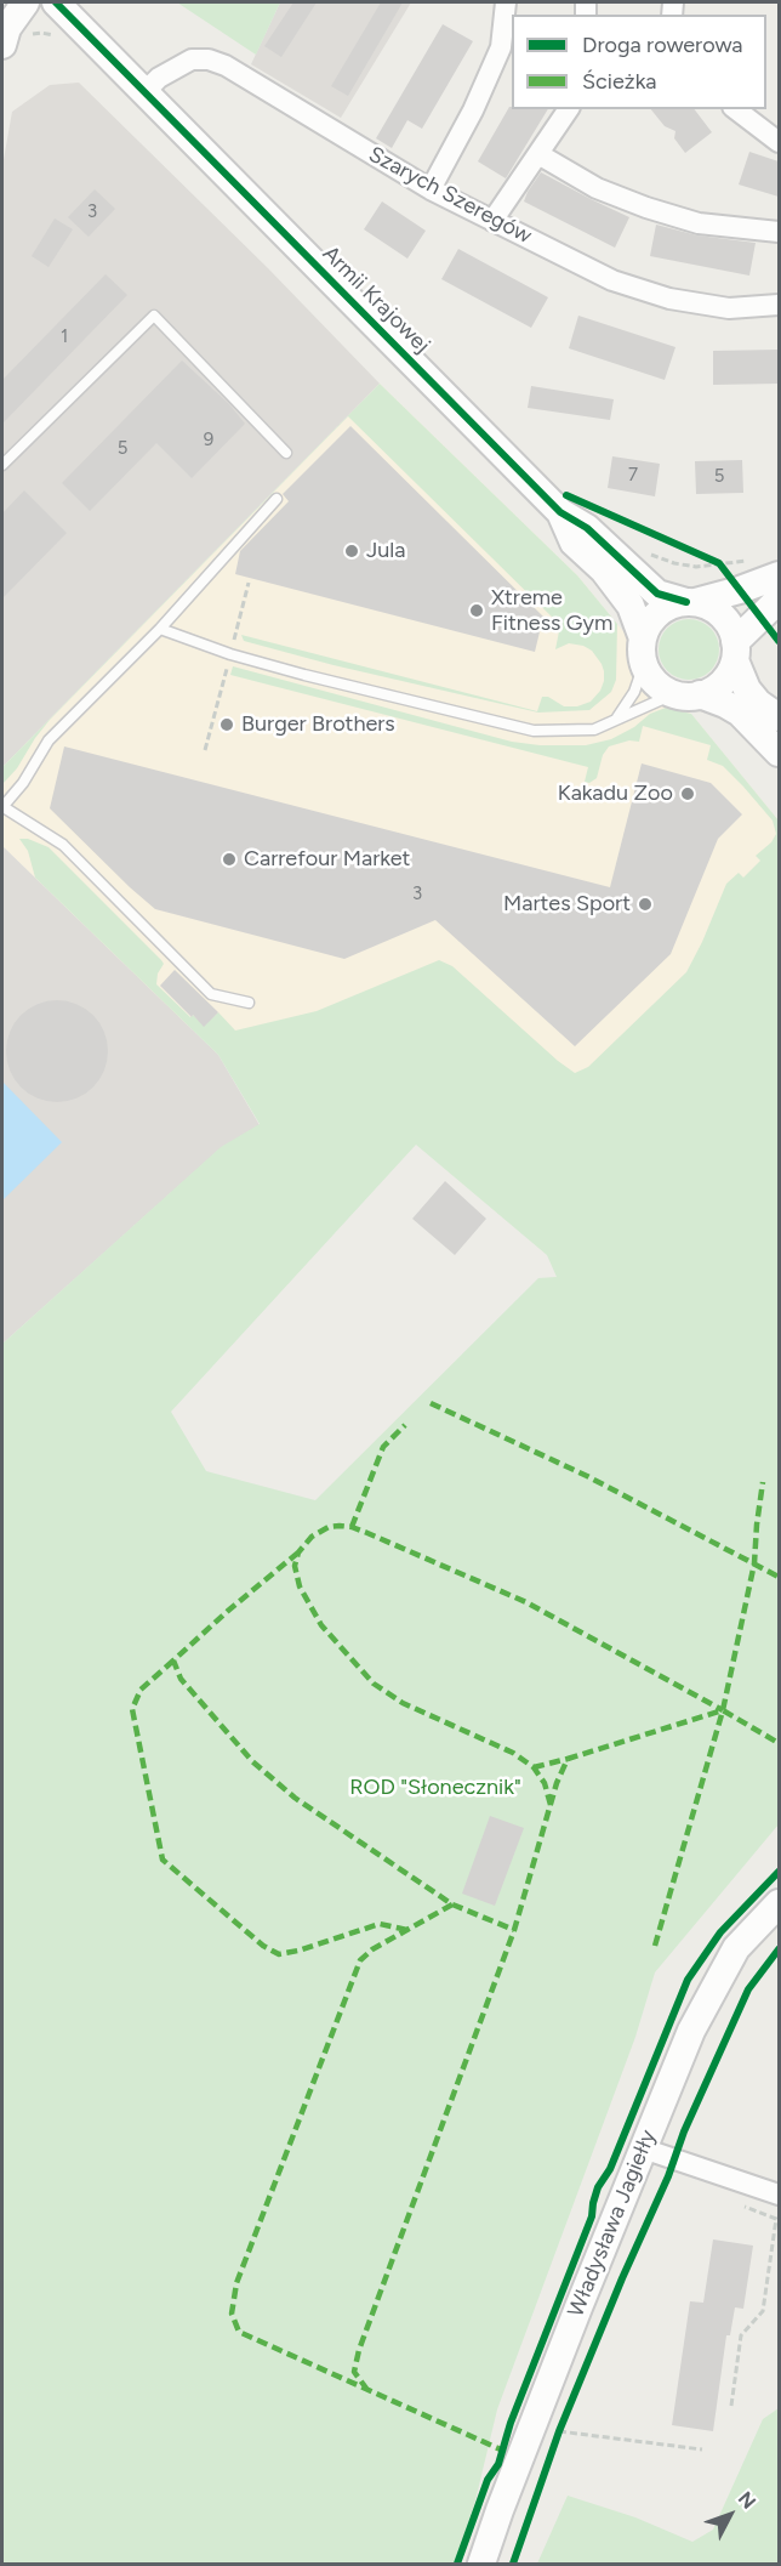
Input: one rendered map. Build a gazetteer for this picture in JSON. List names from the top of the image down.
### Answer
{
  "streets": {
    "street": ["Szarych Szeregów", "Armii Krajowej", "Władysława Jagiełły"]
  },
  "crossings": [
    ["Szarych Szeregów", "Armii Krajowej"]
  ],
  "parks": ["ROD \"Słonecznik\""],
  "places": [
    "Jula",
    "Xtreme Fitness Gym",
    "Burger Brothers",
    "Kakadu Zoo",
    "Carrefour Market",
    "Martes Sport"
  ],
  "house_numbers": [
    "3",
    "1",
    "9",
    "5",
    "7",
    "5",
    "3"
  ],
  "legend": ["Droga rowerowa", "Ścieżka"],
  "north": "top right"
}
